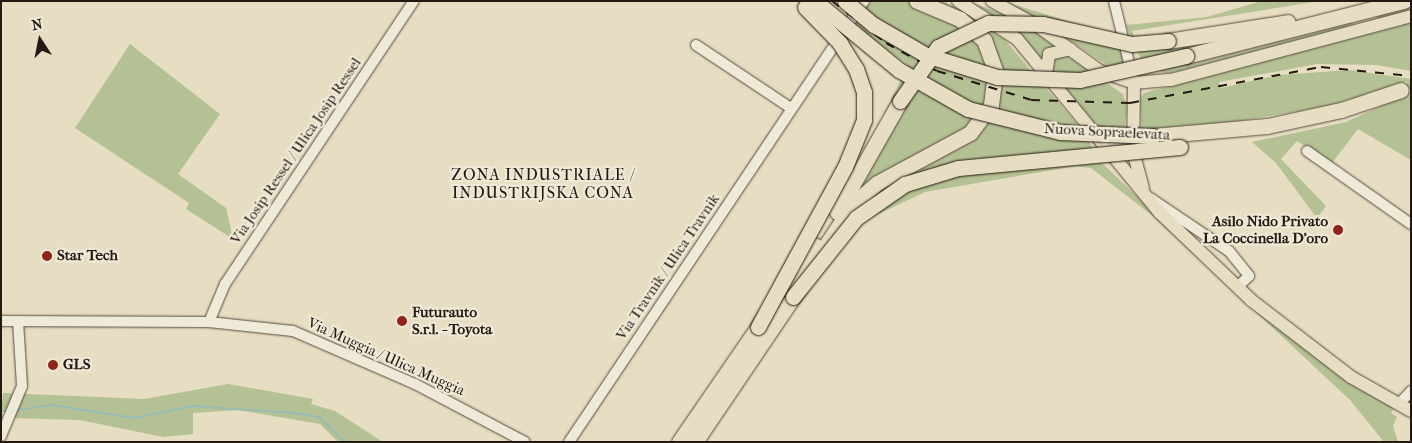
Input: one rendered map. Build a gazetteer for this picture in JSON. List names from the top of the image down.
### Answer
{
  "streets": {
    "highway": ["Nuova Sopraelevata"],
    "street": ["Via Josip Ressel / Ulica Josip Ressel", "Via Travnik / Ulica Travnik", "Via Muggia / Ulica Muggia"]
  },
  "crossings": [
    ["Via Josip Ressel / Ulica Josip Ressel", "Via Muggia / Ulica Muggia"]
  ],
  "districts": ["ZONA INDUSTRIALE / INDUSTRIJSKA CONA"],
  "places": [
    "Asilo Nido Privato La Coccinella D'oro",
    "Star Tech",
    "Futurauto S.r.l. - Toyota",
    "GLS"
  ],
  "north": "top"
}
